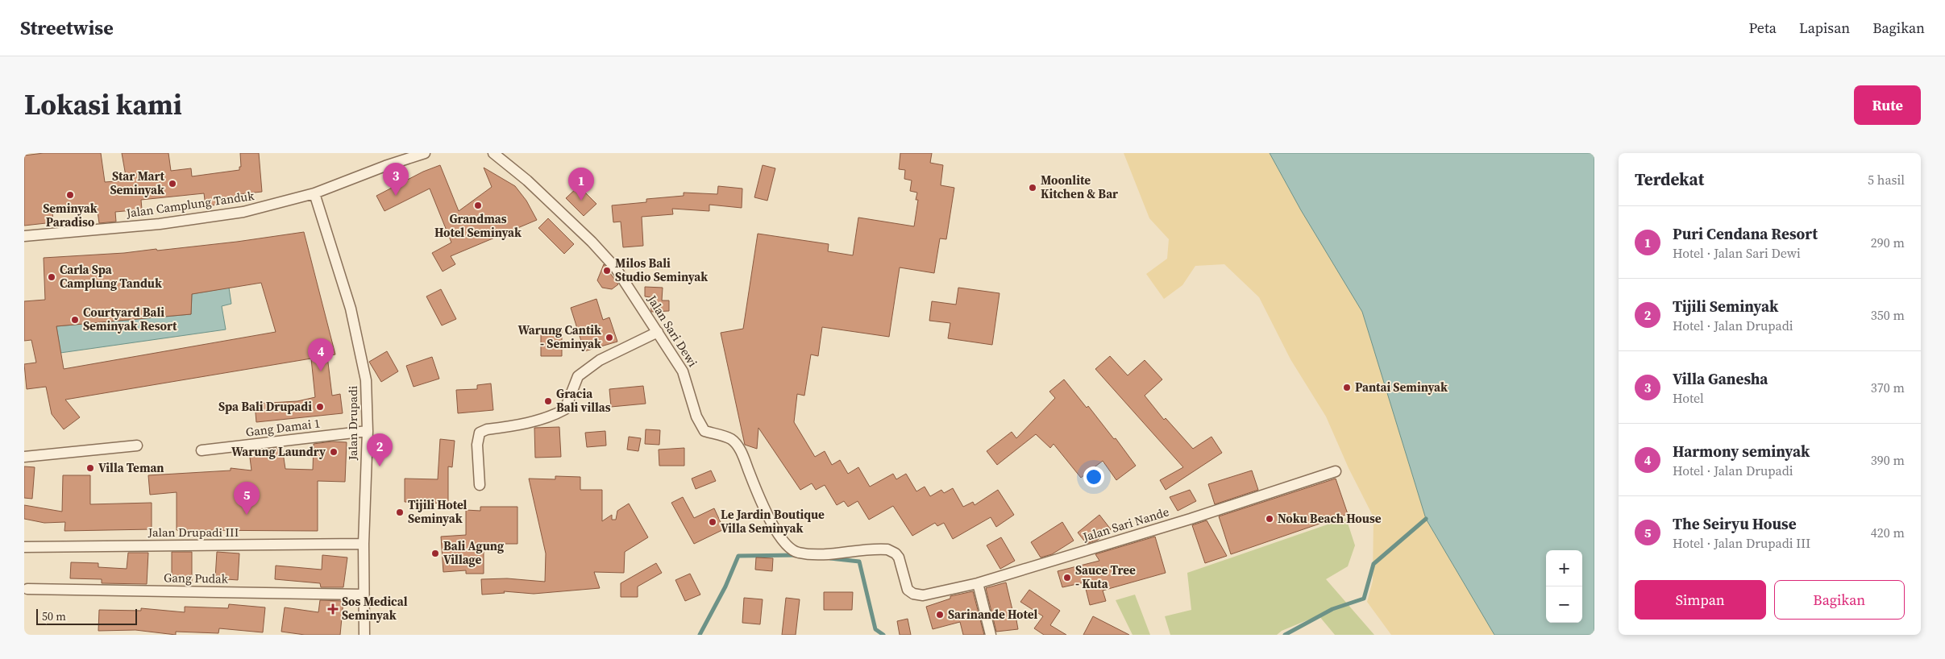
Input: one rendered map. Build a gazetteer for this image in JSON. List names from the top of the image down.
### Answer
{
  "streets": {
    "street": [
      "Jalan Camplung Tanduk",
      "Jalan Sari Dewi",
      "Jalan Drupadi",
      "Gang Damai 1",
      "Jalan Sari Nande",
      "Jalan Drupadi III",
      "Gang Pudak"
    ]
  },
  "crossings": [
    ["Jalan Camplung Tanduk", "Jalan Drupadi"],
    ["Jalan Sari Dewi", "Jalan Sari Nande"],
    ["Jalan Drupadi", "Gang Damai 1"],
    ["Jalan Drupadi", "Jalan Drupadi III"],
    ["Jalan Drupadi", "Gang Pudak"]
  ],
  "places": {
    "other": [
      "Star Mart Seminyak",
      "Moonlite Kitchen & Bar",
      "Seminyak Paradiso",
      "Grandmas Hotel Seminyak",
      "Milos Bali Studio Seminyak",
      "Carla Spa Camplung Tanduk",
      "Courtyard Bali Seminyak Resort",
      "Warung Cantik - Seminyak",
      "Pantai Seminyak",
      "Gracia Bali villas",
      "Spa Bali Drupadi",
      "Warung Laundry",
      "Villa Teman",
      "Tijili Hotel Seminyak",
      "Noku Beach House",
      "Le Jardin Boutique Villa Seminyak",
      "Bali Agung Village",
      "Sauce Tree - Kuta",
      "Sarinande Hotel"
    ],
    "health": ["Sos Medical Seminyak"]
  },
  "scale_bar": "50 m",
  "page": {
    "header": "Streetwise",
    "nav": ["Peta", "Lapisan", "Bagikan"],
    "title": "Lokasi kami",
    "buttons": [
      "Rute",
      ["Simpan", "Bagikan"]
    ],
    "heading": ["Terdekat", "5 hasil"],
    "pins": [
      "3",
      "1",
      "4",
      "2",
      "5"
    ],
    "list": [
      {
        "mark": "1",
        "name": "Puri Cendana Resort",
        "note": "Hotel · Jalan Sari Dewi",
        "value": "290 m"
      },
      {
        "mark": "2",
        "name": "Tijili Seminyak",
        "note": "Hotel · Jalan Drupadi",
        "value": "350 m"
      },
      {
        "mark": "3",
        "name": "Villa Ganesha",
        "note": "Hotel",
        "value": "370 m"
      },
      {
        "mark": "4",
        "name": "Harmony seminyak",
        "note": "Hotel · Jalan Drupadi",
        "value": "390 m"
      },
      {
        "mark": "5",
        "name": "The Seiryu House",
        "note": "Hotel · Jalan Drupadi III",
        "value": "420 m"
      }
    ],
    "map_buttons": ["+", "−"],
    "scale": "50 m"
  }
}
